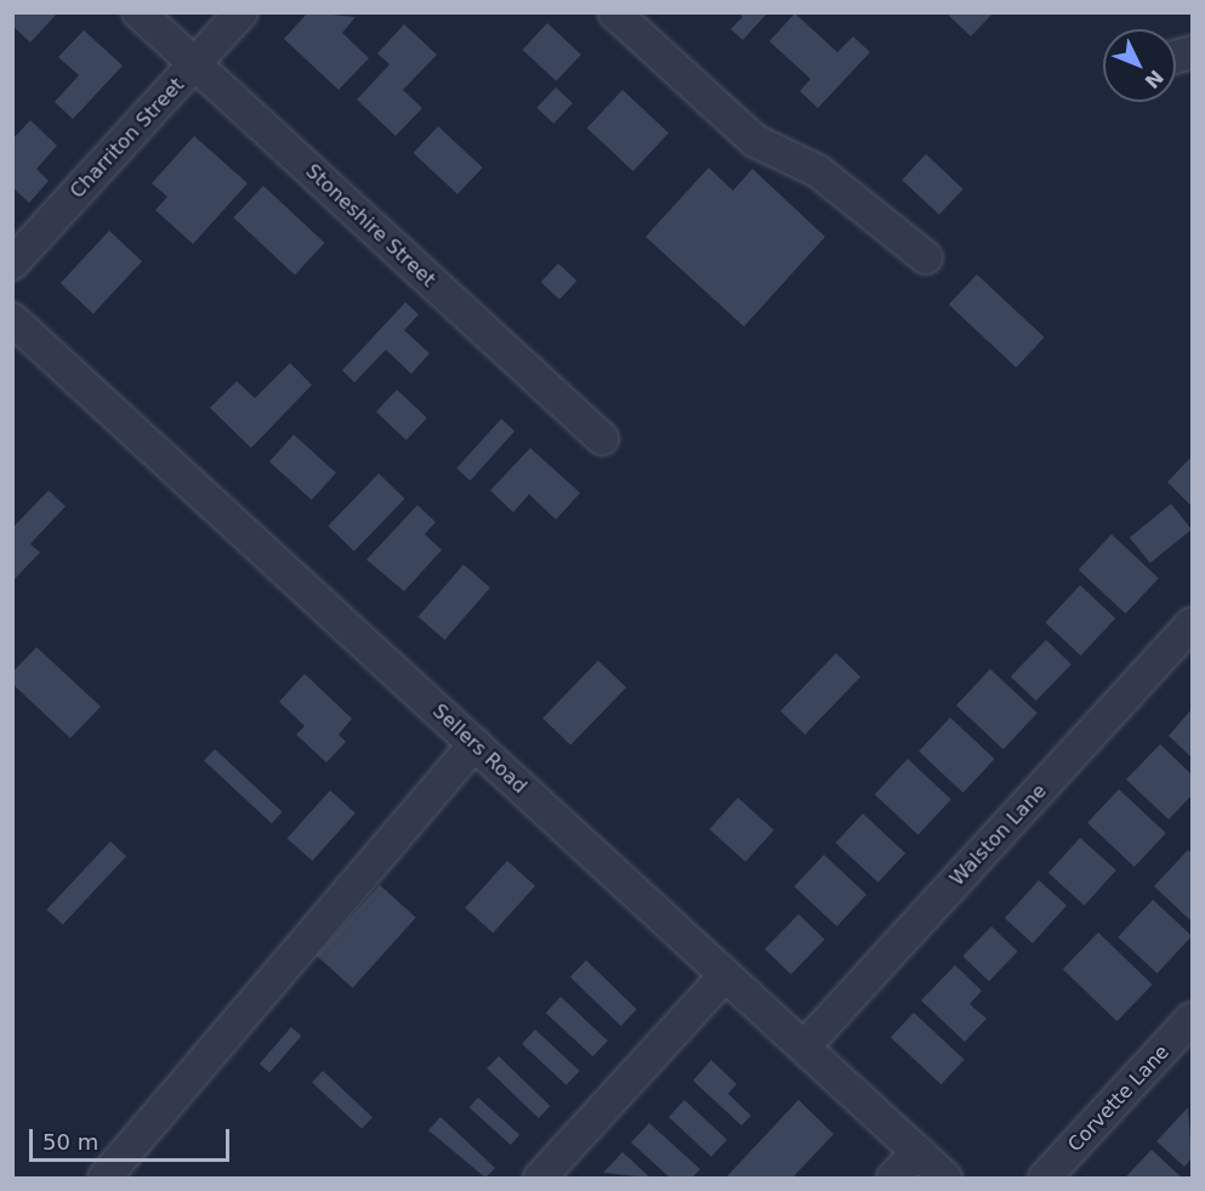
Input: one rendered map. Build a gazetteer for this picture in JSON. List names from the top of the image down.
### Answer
{
  "streets": {
    "street": [
      "Charriton Street",
      "Stoneshire Street",
      "Sellers Road",
      "Walston Lane",
      "Corvette Lane"
    ]
  },
  "crossings": [
    ["Charriton Street", "Stoneshire Street"],
    ["Sellers Road", "Walston Lane"]
  ],
  "scale_bar": "50 m",
  "north": "bottom right"
}
